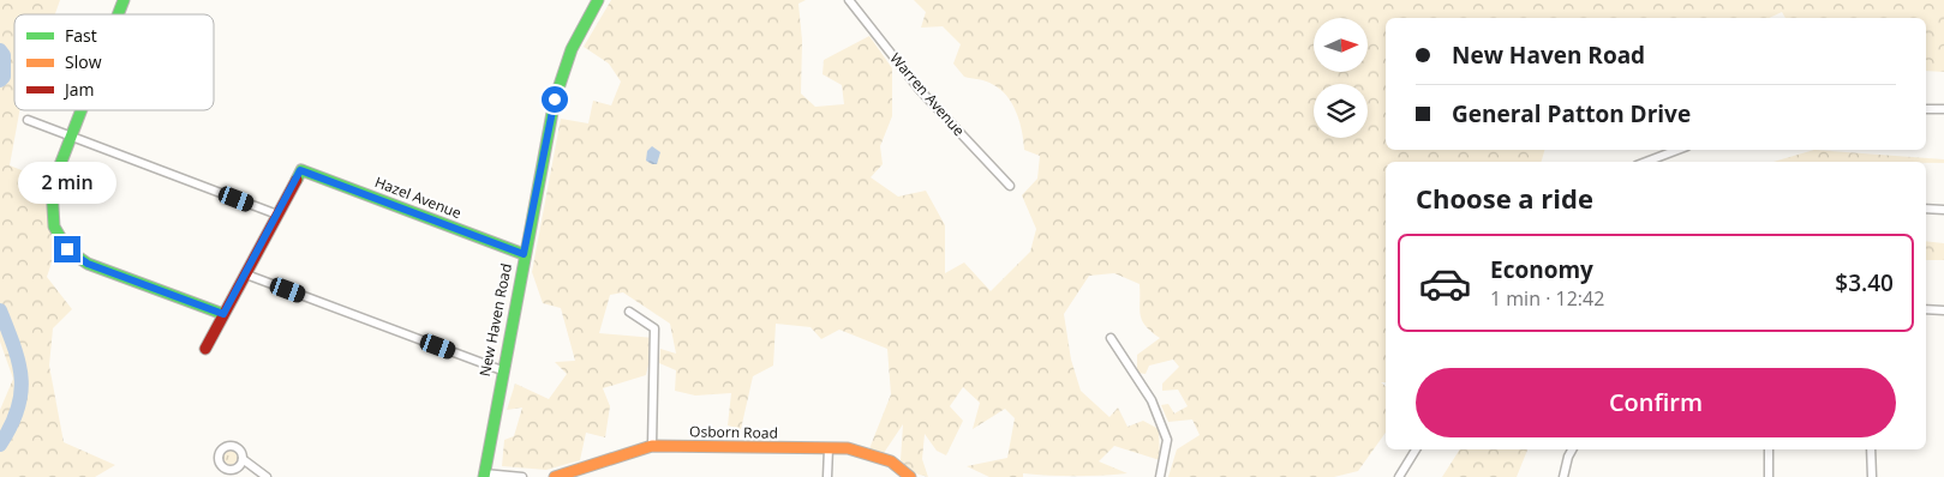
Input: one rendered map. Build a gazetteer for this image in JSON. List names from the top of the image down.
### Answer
{
  "streets": {
    "street": [
      "Warren Avenue",
      "Hazel Avenue",
      "New Haven Road",
      "Osborn Road"
    ]
  },
  "crossings": [
    ["Hazel Avenue", "New Haven Road"]
  ],
  "legend": ["Fast", "Slow", "Jam"],
  "north": "right",
  "page": {
    "banner": ["New Haven Road", "General Patton Drive"],
    "bubble": "2 min",
    "heading": "Choose a ride",
    "list": [
      {
        "name": "Economy",
        "note": "1 min · 12:42",
        "value": "$3.40"
      }
    ],
    "buttons": "Confirm"
  }
}
